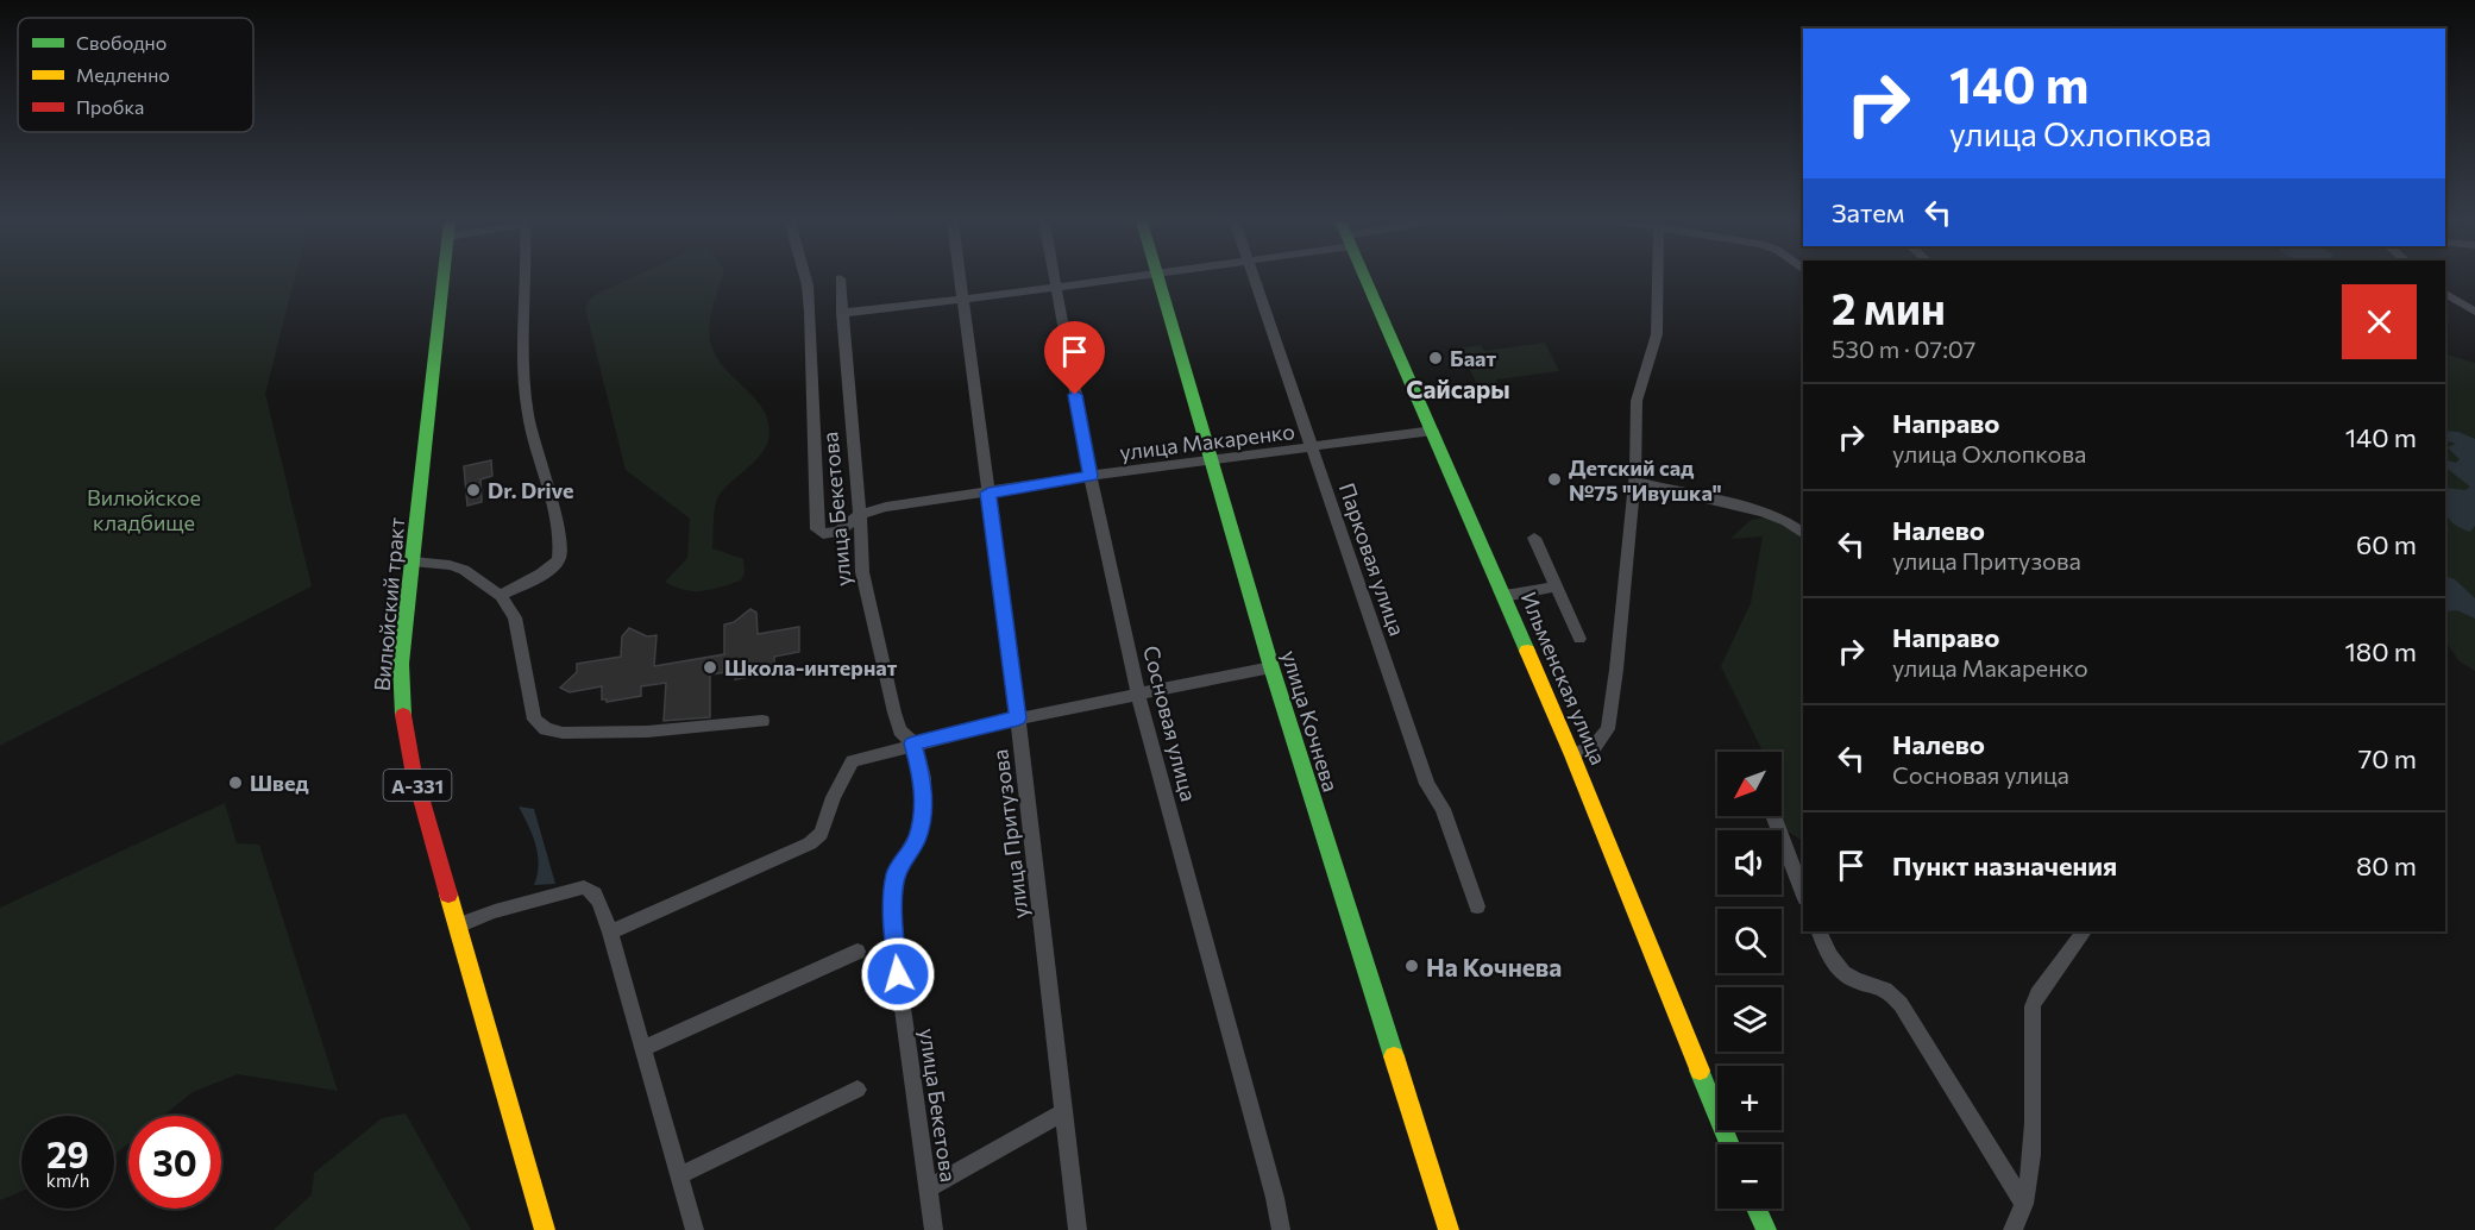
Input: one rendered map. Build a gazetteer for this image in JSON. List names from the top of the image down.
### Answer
{
  "streets": {
    "main road": [
      "Вилюйский тракт",
      "Ильменская улица",
      "улица Кочнева",
      "А-331"
    ],
    "street": [
      "улица Макаренко",
      "улица Бекетова",
      "Парковая улица",
      "Сосновая улица",
      "улица Притузова"
    ]
  },
  "crossings": [
    ["улица Макаренко", "улица Бекетова"],
    ["улица Макаренко", "Парковая улица"],
    ["улица Макаренко", "Ильменская улица"],
    ["улица Макаренко", "улица Кочнева"],
    ["улица Макаренко", "Сосновая улица"],
    ["улица Макаренко", "улица Притузова"]
  ],
  "districts": ["Сайсары"],
  "parks": ["Вилюйское кладбище"],
  "places": [
    "Баат",
    "Детский сад №75 \"Ивушка\"",
    "Dr. Drive",
    "Школа-интернат",
    "Швед",
    "На Кочнева"
  ],
  "legend": ["Свободно", "Медленно", "Пробка"],
  "north": "bottom left",
  "page": {
    "turn": ["140 m", "улица Охлопкова"],
    "then": "Затем",
    "heading": ["2 мин", "530 m · 07:07"],
    "list": [
      {
        "name": "Направо",
        "note": "улица Охлопкова",
        "value": "140 m"
      },
      {
        "name": "Налево",
        "note": "улица Притузова",
        "value": "60 m"
      },
      {
        "name": "Направо",
        "note": "улица Макаренко",
        "value": "180 m"
      },
      {
        "name": "Налево",
        "note": "Сосновая улица",
        "value": "70 m"
      },
      {
        "name": "Пункт назначения",
        "value": "80 m"
      }
    ],
    "map_buttons": ["+", "−"],
    "speed": "29 km/h",
    "limit": "30"
  }
}
